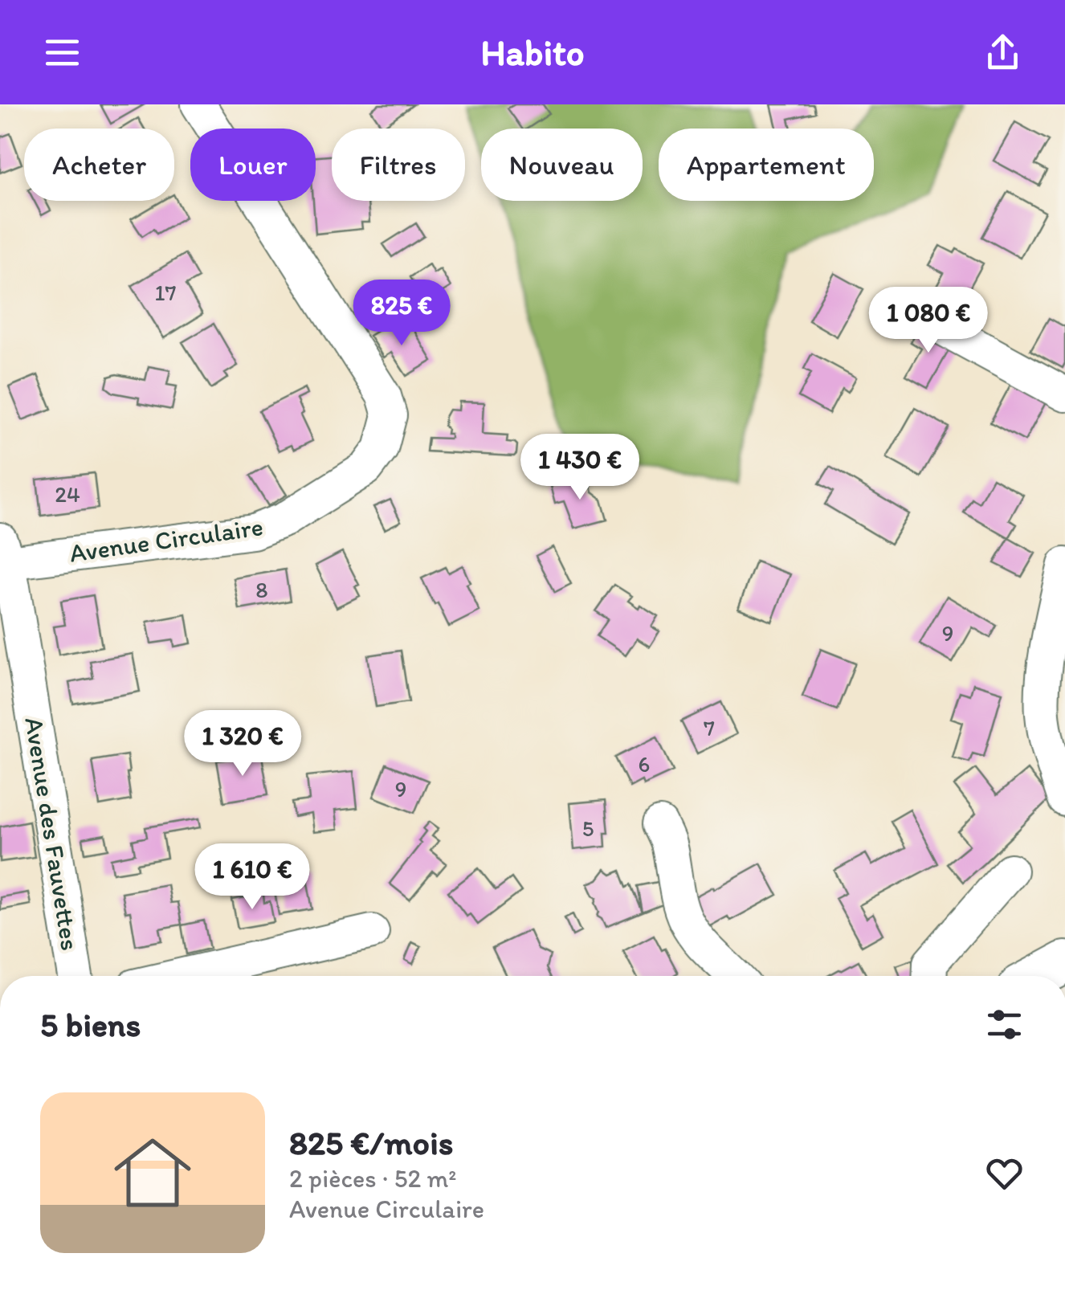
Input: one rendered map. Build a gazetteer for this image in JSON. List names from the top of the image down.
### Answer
{
  "streets": {
    "street": ["Avenue Circulaire", "Avenue des Fauvettes"]
  },
  "crossings": [
    ["Avenue Circulaire", "Avenue des Fauvettes"]
  ],
  "house_numbers": [
    "17",
    "24",
    "8",
    "9",
    "7",
    "6",
    "9",
    "5"
  ],
  "page": {
    "header": "Habito",
    "chip": [
      "Acheter",
      "Louer",
      "Filtres",
      "Nouveau",
      "Appartement"
    ],
    "price": [
      "825 €",
      "1 080 €",
      "1 430 €",
      "1 320 €",
      "1 610 €"
    ],
    "heading": "5 biens",
    "list": [
      {
        "name": "825 €/mois",
        "note": "2 pièces · 52 m² · Avenue Circulaire"
      }
    ]
  }
}
